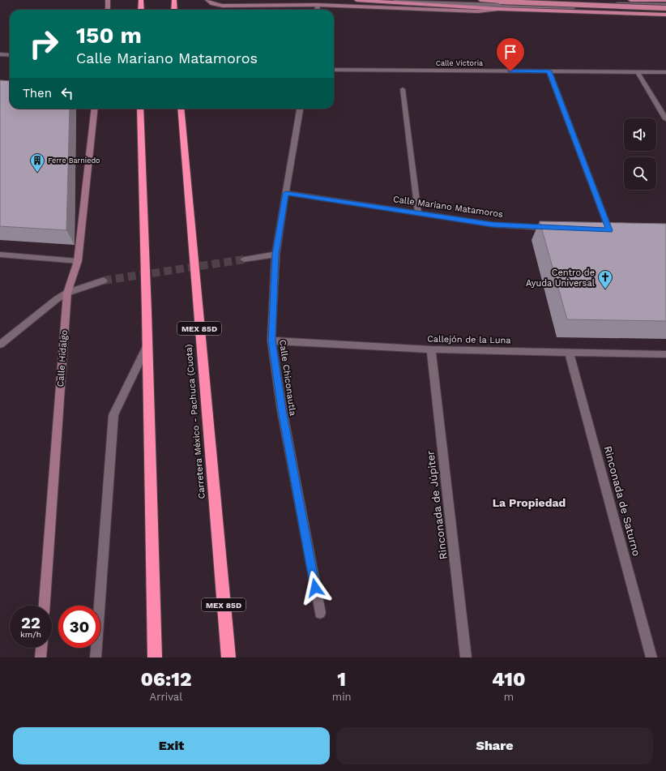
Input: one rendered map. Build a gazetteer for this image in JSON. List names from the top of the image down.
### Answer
{
  "streets": {
    "highway": ["MEX 85D", "Carretera México - Pachuca (Cuota)"],
    "street": [
      "Calle Victoria",
      "Calle Mariano Matamoros",
      "Callejón de la Luna",
      "Calle Hidalgo",
      "Calle Chiconautla",
      "Rinconada de Saturno",
      "Rinconada de Júpiter"
    ]
  },
  "crossings": [
    ["Calle Mariano Matamoros", "Calle Chiconautla"],
    ["Callejón de la Luna", "Calle Chiconautla"],
    ["Callejón de la Luna", "Rinconada de Saturno"],
    ["Callejón de la Luna", "Rinconada de Júpiter"]
  ],
  "districts": ["La Propiedad"],
  "places": {
    "building": ["Ferre Barniedo"],
    "church": ["Centro de Ayuda Universal"]
  },
  "page": {
    "turn": ["150 m", "Calle Mariano Matamoros"],
    "then": "Then",
    "speed": "22 km/h",
    "limit": "30",
    "eta": [
      "06:12",
      "Arrival",
      "1",
      "min",
      "410",
      "m"
    ],
    "buttons": ["Exit", "Share"]
  }
}
